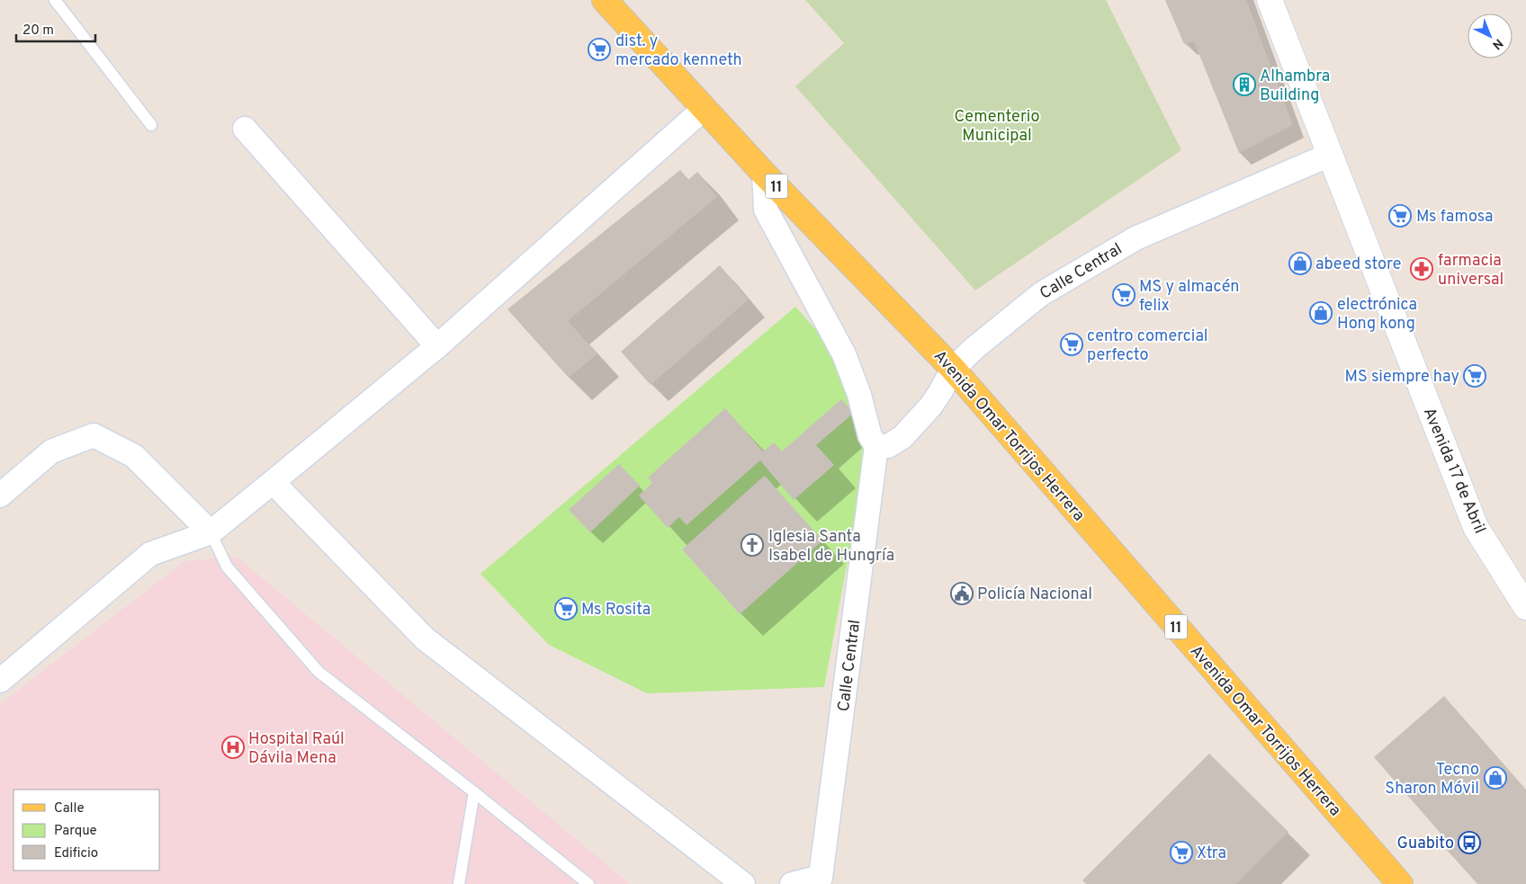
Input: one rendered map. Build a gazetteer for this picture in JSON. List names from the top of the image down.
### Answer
{
  "streets": {
    "main road": ["11", "Avenida Omar Torrijos Herrera"],
    "street": ["Calle Central", "Avenida 17 de Abril"]
  },
  "crossings": [
    ["Calle Central", "Avenida Omar Torrijos Herrera"],
    ["Calle Central", "Avenida 17 de Abril"]
  ],
  "parks": ["Cementerio Municipal"],
  "places": {
    "supermarket": [
      "dist. y mercado kenneth",
      "Ms famosa",
      "MS y almacén felix",
      "centro comercial perfecto",
      "MS siempre hay",
      "Ms Rosita",
      "Xtra"
    ],
    "building": ["Alhambra Building"],
    "shop": ["abeed store", "electrónica Hong kong", "Tecno Sharon Móvil"],
    "pharmacy": ["farmacia universal"],
    "church": ["Iglesia Santa Isabel de Hungría"],
    "public building": ["Policía Nacional"],
    "hospital": ["Hospital Raúl Dávila Mena"],
    "bus stop": ["Guabito"]
  },
  "legend": ["Calle", "Parque", "Edificio"],
  "scale_bar": "20 m",
  "north": "bottom right"
}
